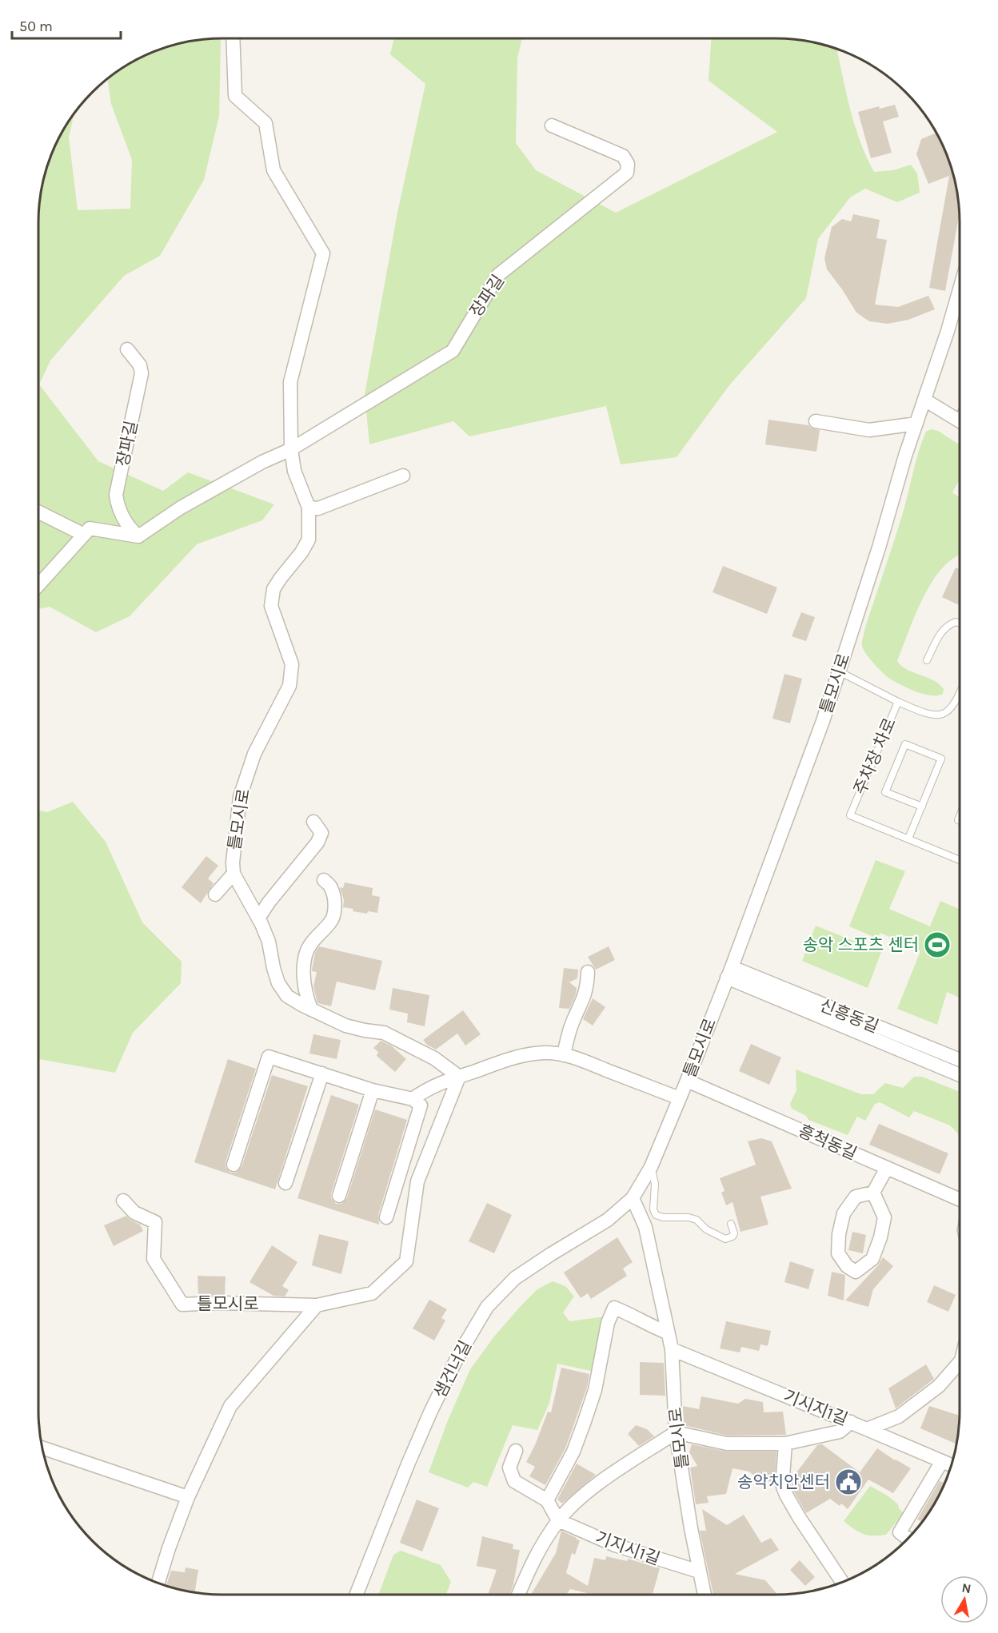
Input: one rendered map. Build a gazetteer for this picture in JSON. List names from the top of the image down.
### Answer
{
  "streets": {
    "street": [
      "장파길",
      "틀모시로",
      "신흥동길",
      "흥척동길",
      "샘건너길",
      "기시지1길",
      "기지시1길"
    ],
    "lane": ["주차장 차로"]
  },
  "crossings": [
    ["틀모시로", "주차장 차로"],
    ["틀모시로", "신흥동길"],
    ["틀모시로", "흥척동길"],
    ["틀모시로", "샘건너길"],
    ["틀모시로", "기시지1길"],
    ["틀모시로", "기지시1길"]
  ],
  "places": {
    "sports": ["송악 스포츠 센터"],
    "public building": ["송악치안센터"]
  },
  "scale_bar": "50 m",
  "north": "top"
}
